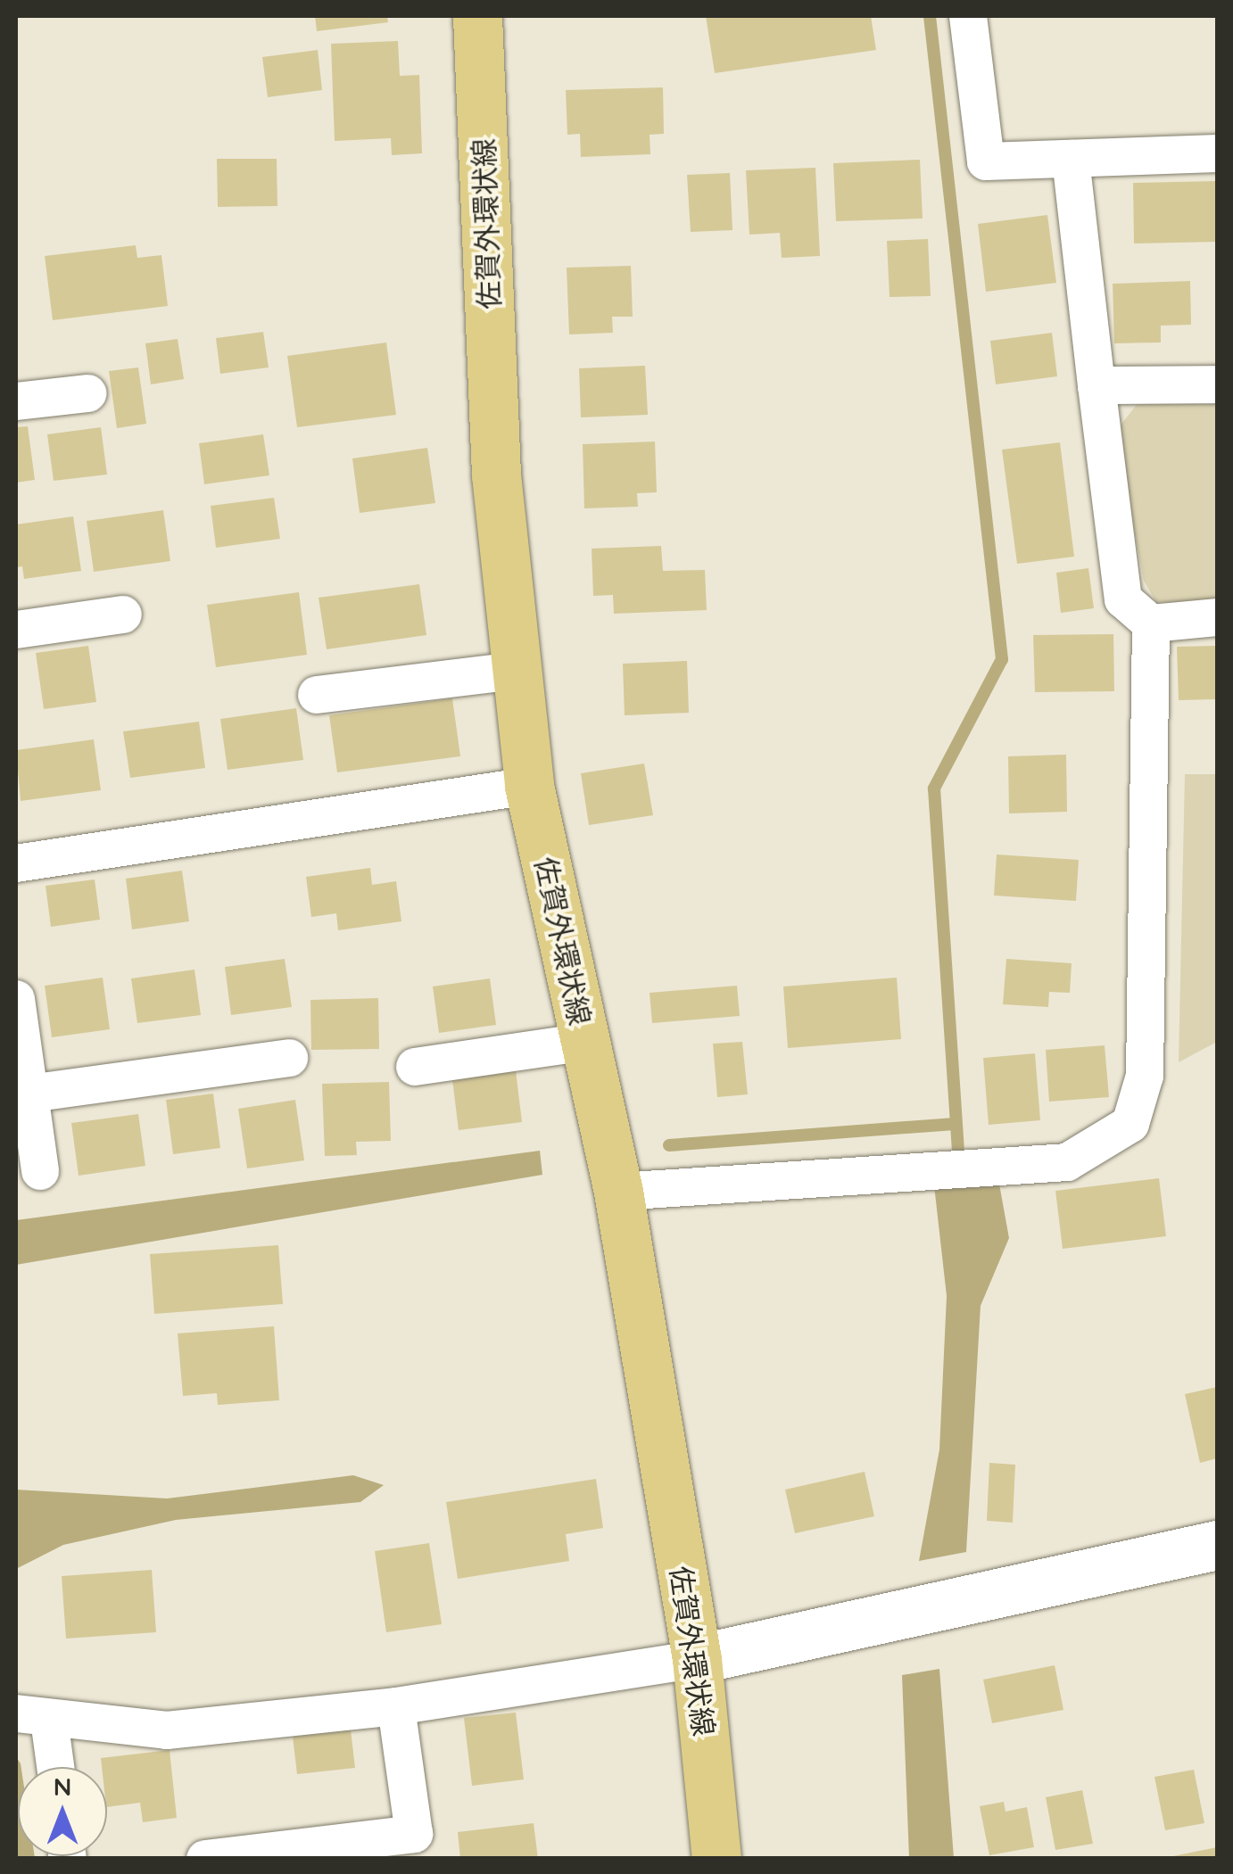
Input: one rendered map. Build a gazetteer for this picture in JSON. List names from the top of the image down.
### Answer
{
  "streets": {
    "main road": ["佐賀外環状線"]
  },
  "north": "top"
}
